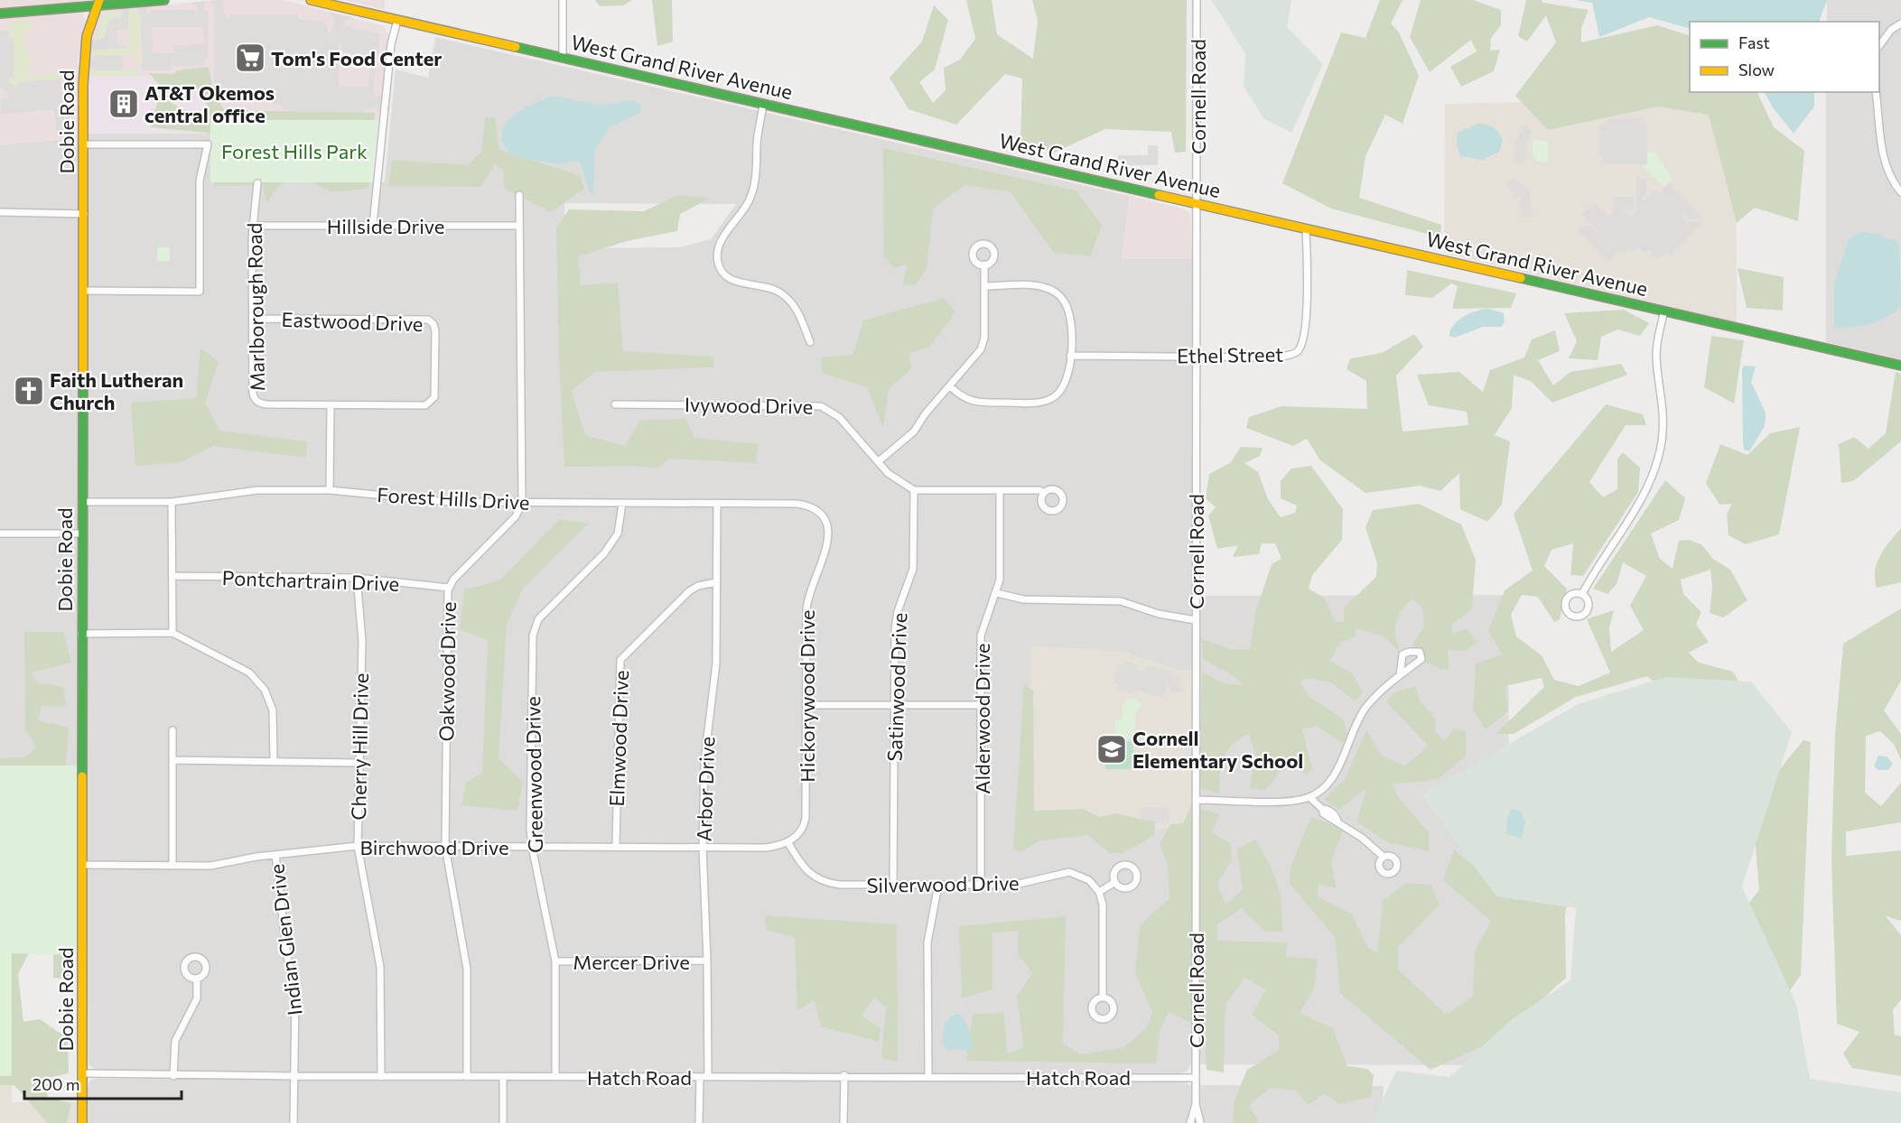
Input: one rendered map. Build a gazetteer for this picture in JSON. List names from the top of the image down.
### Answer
{
  "streets": {
    "main road": ["West Grand River Avenue", "Dobie Road"],
    "street": [
      "Cornell Road",
      "Hillside Drive",
      "Marlborough Road",
      "Eastwood Drive",
      "Ethel Street",
      "Ivywood Drive",
      "Forest Hills Drive",
      "Pontchartrain Drive",
      "Oakwood Drive",
      "Satinwood Drive",
      "Hickorywood Drive",
      "Alderwood Drive",
      "Elmwood Drive",
      "Cherry Hill Drive",
      "Greenwood Drive",
      "Arbor Drive",
      "Birchwood Drive",
      "Silverwood Drive",
      "Indian Glen Drive",
      "Mercer Drive",
      "Hatch Road"
    ]
  },
  "crossings": [
    ["West Grand River Avenue", "Cornell Road"],
    ["West Grand River Avenue", "Ethel Street"],
    ["Cornell Road", "Ethel Street"],
    ["Cornell Road", "Hatch Road"],
    ["Dobie Road", "Forest Hills Drive"],
    ["Dobie Road", "Birchwood Drive"],
    ["Dobie Road", "Hatch Road"],
    ["Hillside Drive", "Marlborough Road"],
    ["Marlborough Road", "Eastwood Drive"],
    ["Ivywood Drive", "Satinwood Drive"],
    ["Forest Hills Drive", "Oakwood Drive"],
    ["Forest Hills Drive", "Hickorywood Drive"],
    ["Forest Hills Drive", "Greenwood Drive"],
    ["Forest Hills Drive", "Arbor Drive"],
    ["Pontchartrain Drive", "Oakwood Drive"],
    ["Pontchartrain Drive", "Cherry Hill Drive"],
    ["Oakwood Drive", "Birchwood Drive"],
    ["Oakwood Drive", "Hatch Road"],
    ["Satinwood Drive", "Silverwood Drive"],
    ["Hickorywood Drive", "Birchwood Drive"],
    ["Hickorywood Drive", "Silverwood Drive"],
    ["Alderwood Drive", "Silverwood Drive"],
    ["Elmwood Drive", "Arbor Drive"],
    ["Elmwood Drive", "Birchwood Drive"],
    ["Cherry Hill Drive", "Birchwood Drive"],
    ["Cherry Hill Drive", "Hatch Road"],
    ["Greenwood Drive", "Birchwood Drive"],
    ["Greenwood Drive", "Mercer Drive"],
    ["Greenwood Drive", "Hatch Road"],
    ["Arbor Drive", "Birchwood Drive"],
    ["Arbor Drive", "Mercer Drive"],
    ["Arbor Drive", "Hatch Road"],
    ["Birchwood Drive", "Silverwood Drive"],
    ["Birchwood Drive", "Indian Glen Drive"],
    ["Indian Glen Drive", "Hatch Road"]
  ],
  "parks": ["Forest Hills Park"],
  "places": {
    "supermarket": ["Tom's Food Center"],
    "building": ["AT&T Okemos central office"],
    "church": ["Faith Lutheran Church"],
    "school or university": ["Cornell Elementary School"]
  },
  "legend": ["Fast", "Slow"],
  "scale_bar": "200 m"
}
